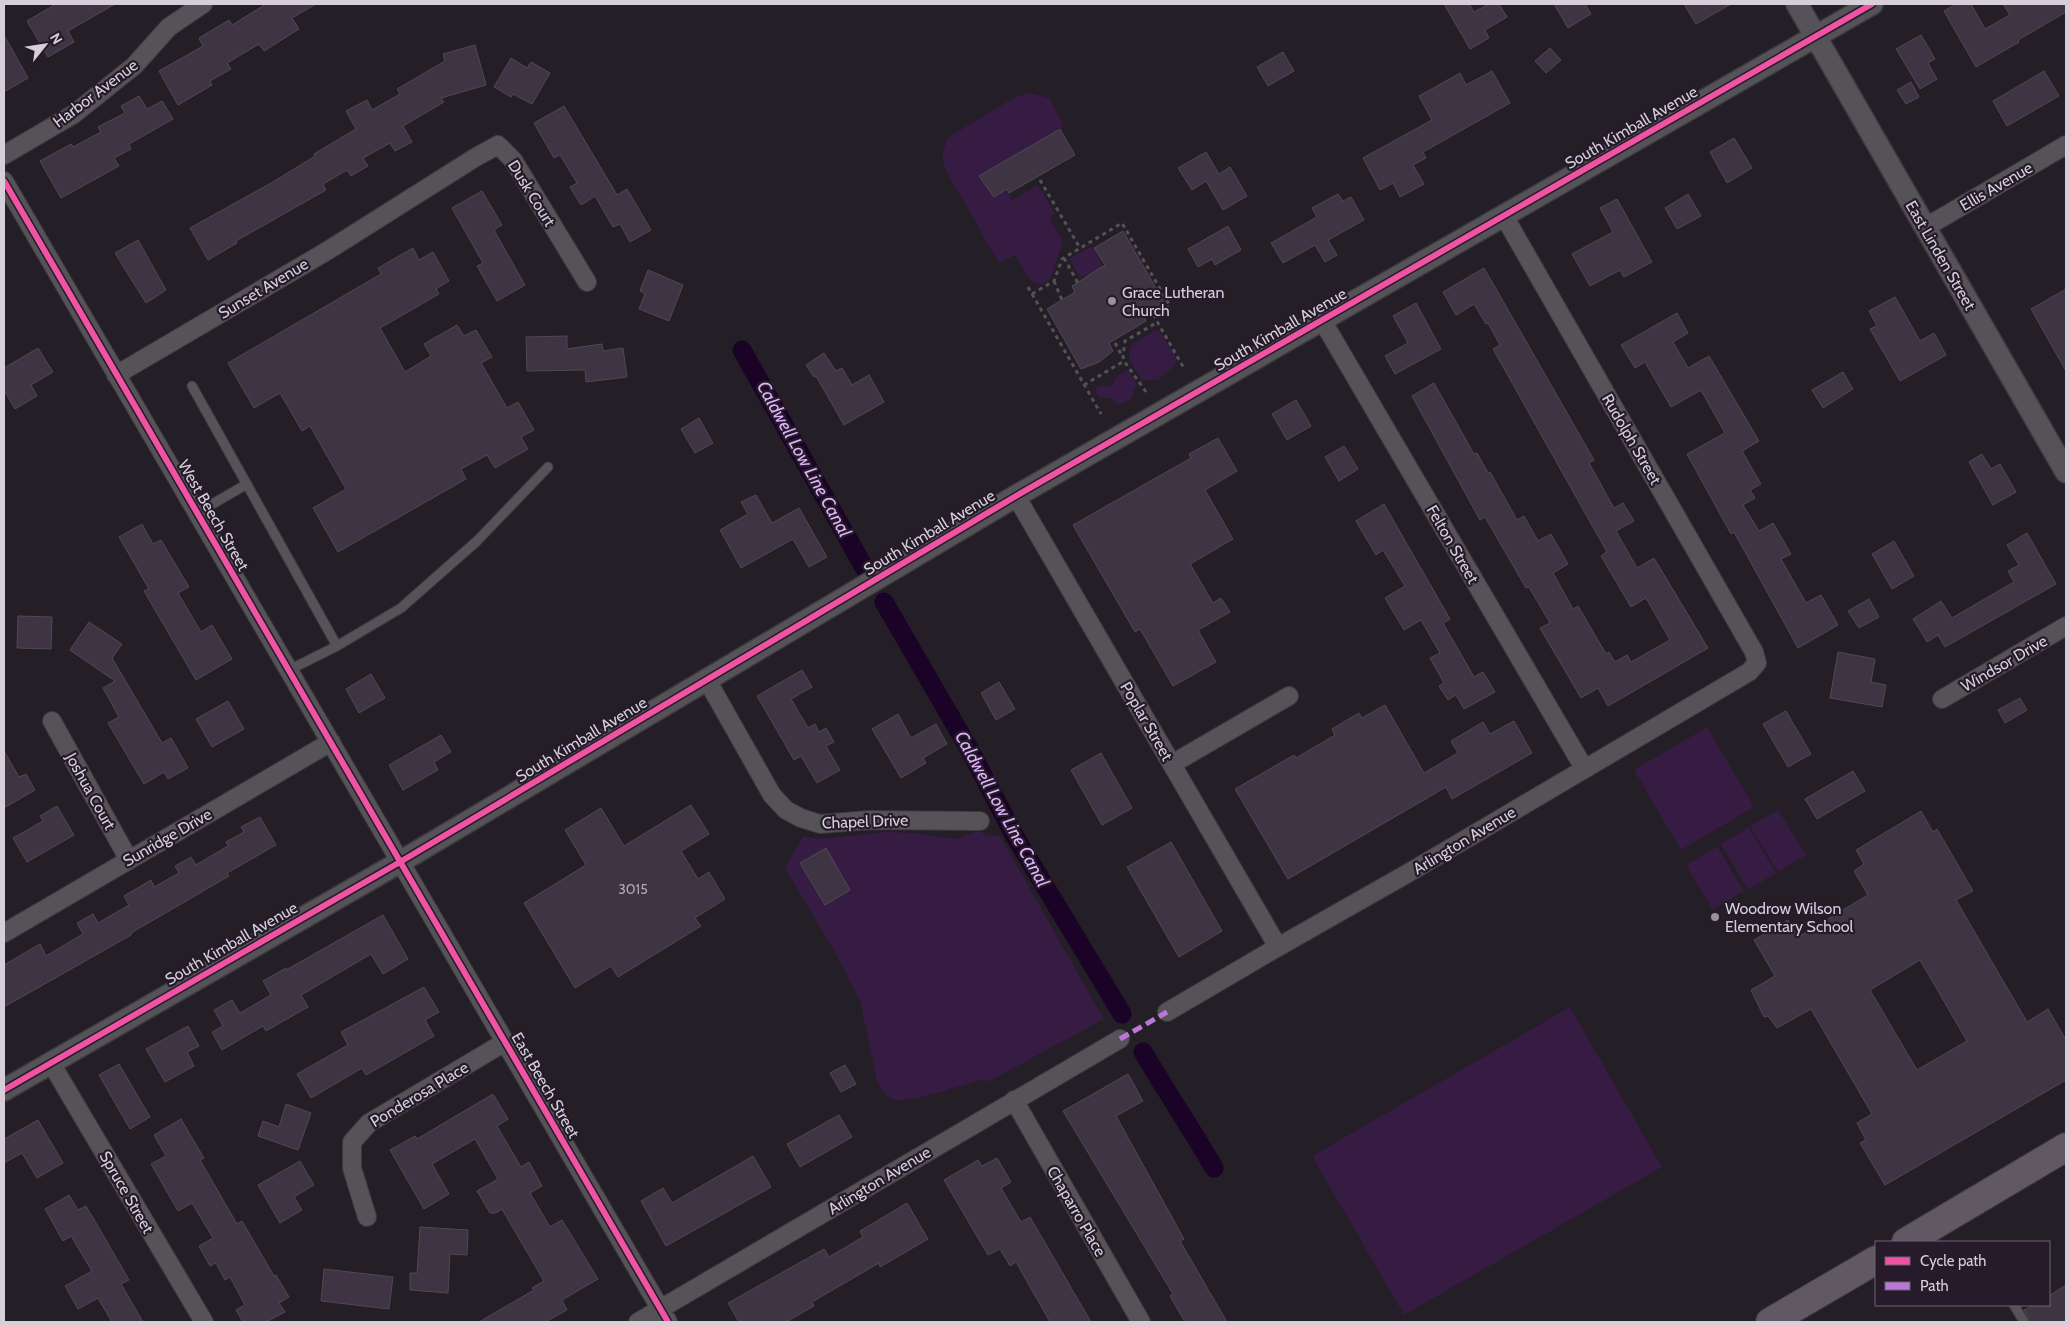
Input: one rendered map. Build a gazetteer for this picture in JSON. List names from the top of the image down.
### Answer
{
  "streets": {
    "street": [
      "Harbor Avenue",
      "South Kimball Avenue",
      "Ellis Avenue",
      "Dusk Court",
      "East Linden Street",
      "Sunset Avenue",
      "Rudolph Street",
      "West Beech Street",
      "Felton Street",
      "Windsor Drive",
      "Poplar Street",
      "Joshua Court",
      "Chapel Drive",
      "Sunridge Drive",
      "Arlington Avenue",
      "East Beech Street",
      "Ponderosa Place",
      "Spruce Street",
      "Chaparro Place"
    ]
  },
  "crossings": [
    ["South Kimball Avenue", "East Linden Street"],
    ["South Kimball Avenue", "Rudolph Street"],
    ["South Kimball Avenue", "West Beech Street"],
    ["South Kimball Avenue", "Felton Street"],
    ["South Kimball Avenue", "Poplar Street"],
    ["South Kimball Avenue", "Chapel Drive"],
    ["South Kimball Avenue", "East Beech Street"],
    ["South Kimball Avenue", "Spruce Street"],
    ["Ellis Avenue", "East Linden Street"],
    ["Dusk Court", "Sunset Avenue"],
    ["Sunset Avenue", "West Beech Street"],
    ["Rudolph Street", "Arlington Avenue"],
    ["West Beech Street", "Sunridge Drive"],
    ["West Beech Street", "East Beech Street"],
    ["Felton Street", "Arlington Avenue"],
    ["Poplar Street", "Arlington Avenue"],
    ["Joshua Court", "Sunridge Drive"],
    ["Arlington Avenue", "East Beech Street"],
    ["Arlington Avenue", "Chaparro Place"],
    ["East Beech Street", "Ponderosa Place"]
  ],
  "water": ["Caldwell Low Line Canal"],
  "places": ["Grace Lutheran Church", "Woodrow Wilson Elementary School"],
  "house_numbers": ["3015"],
  "legend": ["Cycle path", "Path"],
  "north": "top right"
}
